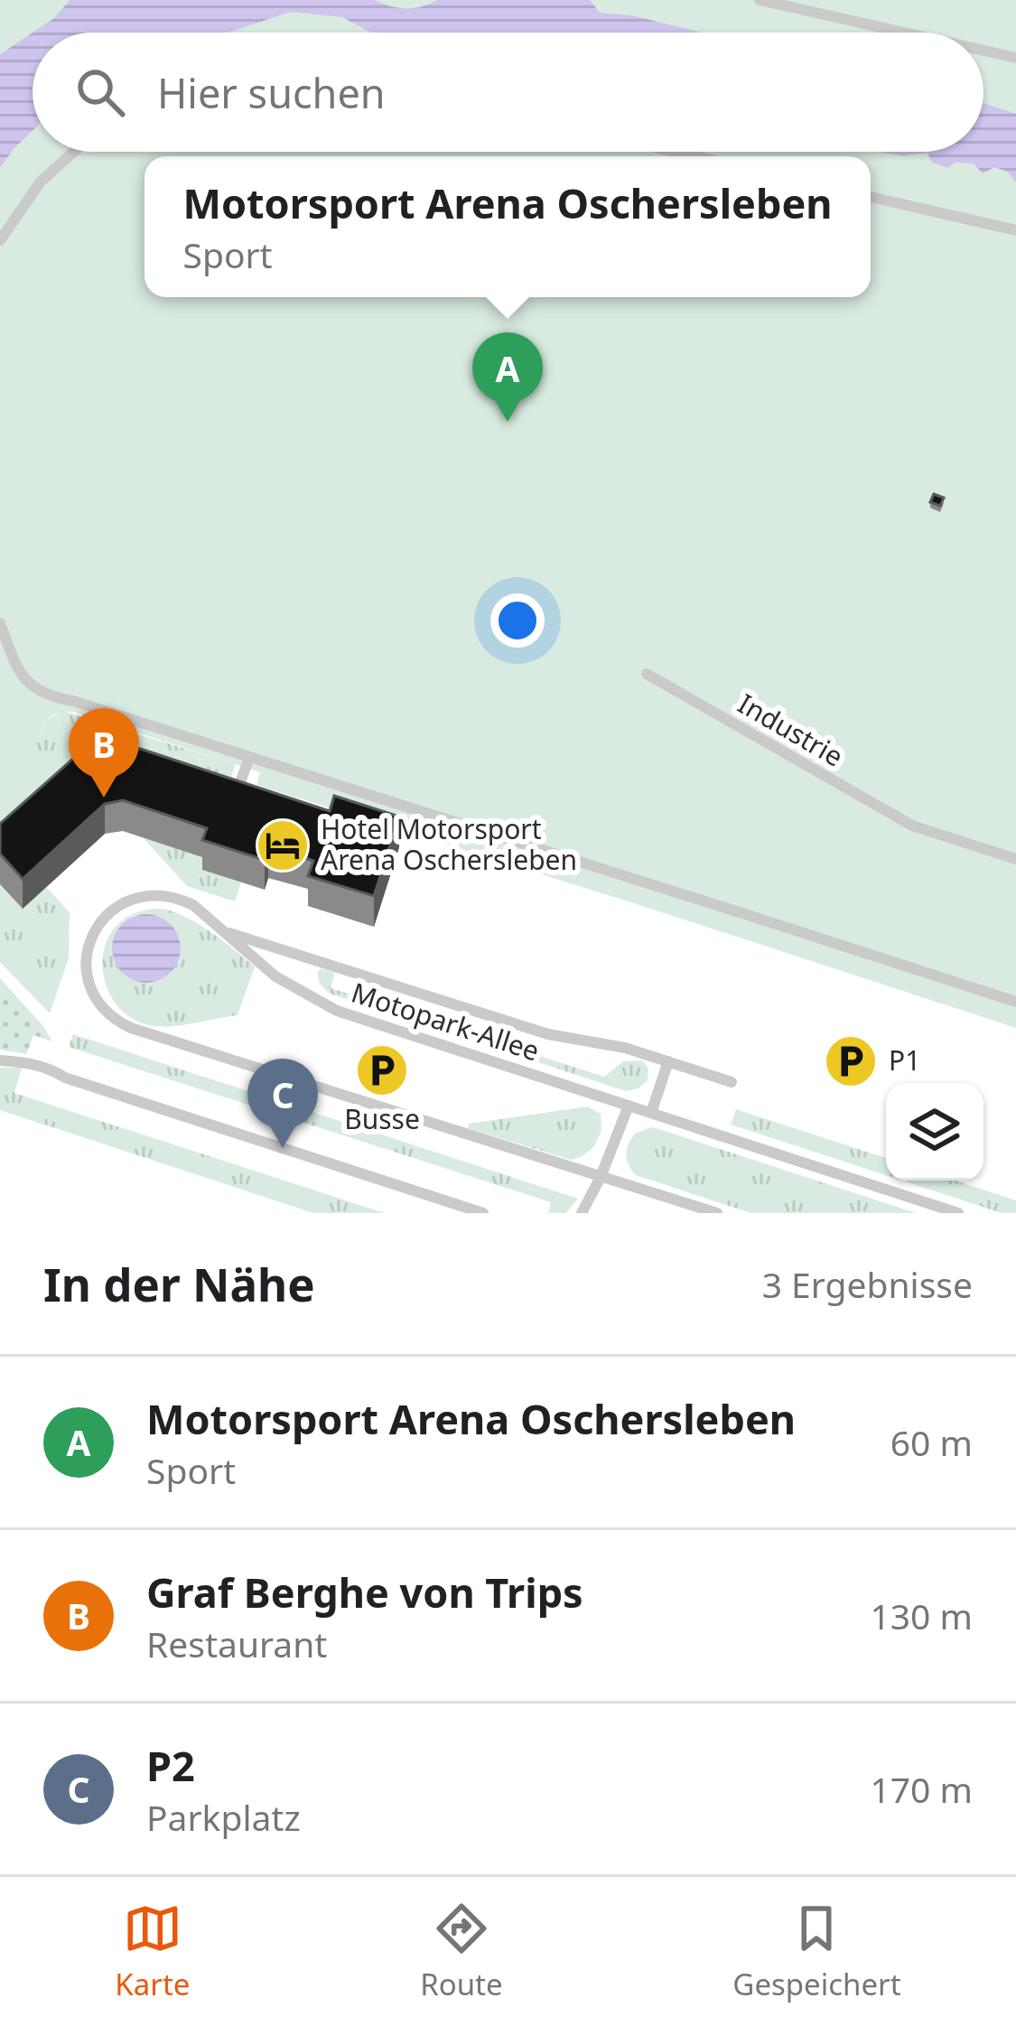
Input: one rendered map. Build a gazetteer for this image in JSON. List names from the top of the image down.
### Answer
{
  "streets": {
    "lane": ["Industrie", "Motopark-Allee"]
  },
  "places": {
    "hotel": ["Hotel Motorsport Arena Oschersleben"],
    "parking": ["P1", "Busse"]
  },
  "page": {
    "search": "Hier suchen",
    "popup": ["Motorsport Arena Oschersleben", "Sport"],
    "pins": ["A", "B", "C"],
    "heading": ["In der Nähe", "3 Ergebnisse"],
    "list": [
      {
        "mark": "A",
        "name": "Motorsport Arena Oschersleben",
        "note": "Sport",
        "value": "60 m"
      },
      {
        "mark": "B",
        "name": "Graf Berghe von Trips",
        "note": "Restaurant",
        "value": "130 m"
      },
      {
        "mark": "C",
        "name": "P2",
        "note": "Parkplatz",
        "value": "170 m"
      }
    ],
    "nav": ["Karte", "Route", "Gespeichert"]
  }
}
